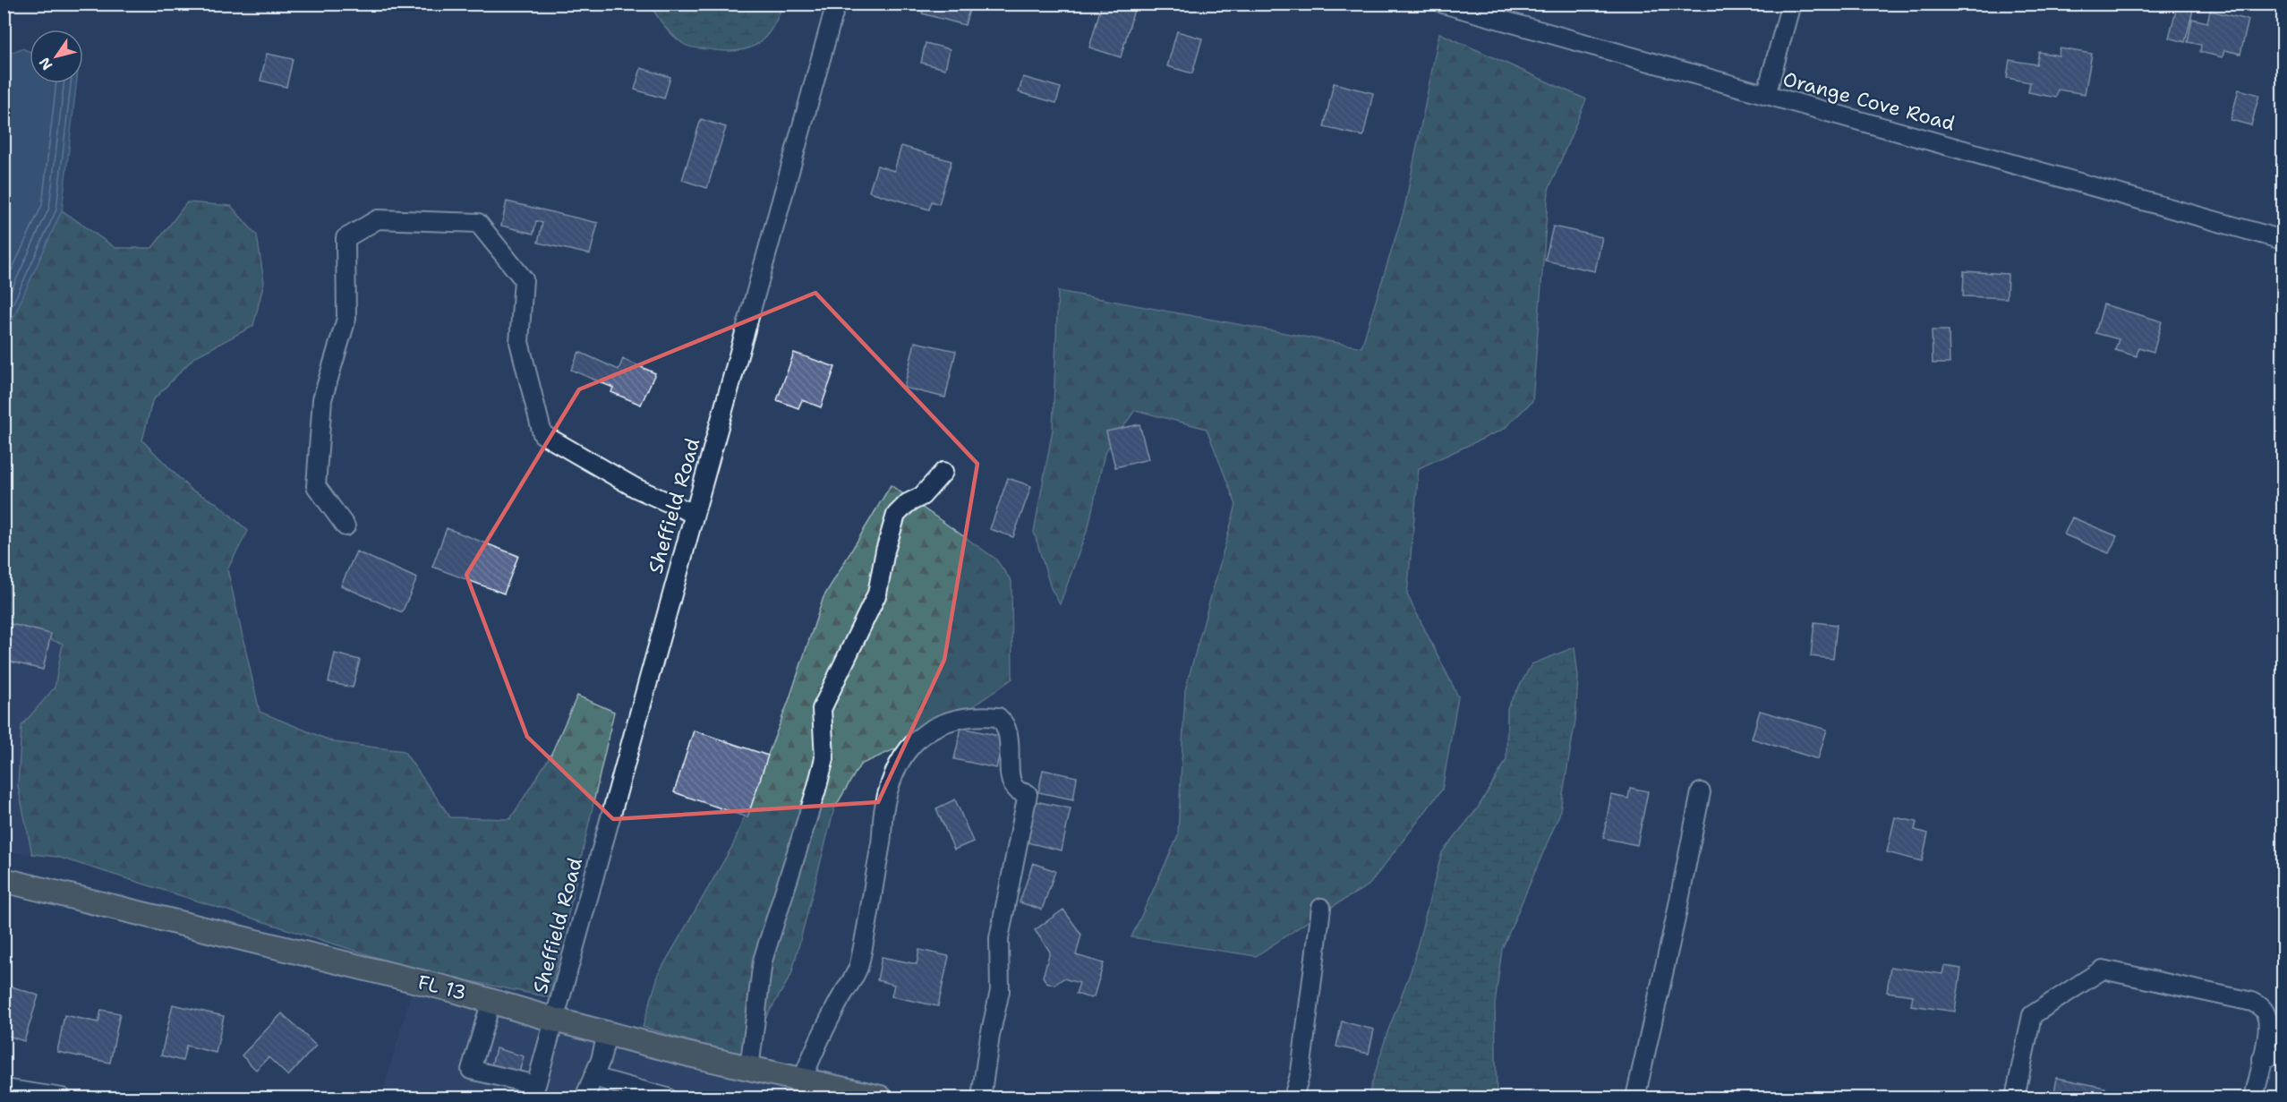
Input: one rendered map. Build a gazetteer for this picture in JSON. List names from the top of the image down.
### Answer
{
  "streets": {
    "main road": ["FL 13"],
    "street": ["Orange Cove Road", "Sheffield Road"]
  },
  "crossings": [
    ["Sheffield Road", "FL 13"]
  ],
  "north": "bottom left"
}
